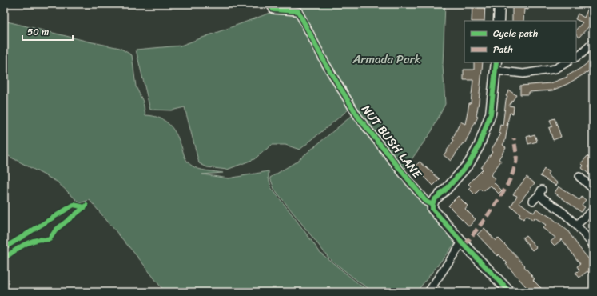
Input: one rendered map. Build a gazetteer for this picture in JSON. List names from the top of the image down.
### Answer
{
  "streets": {
    "street": ["NUT BUSH LANE"]
  },
  "parks": ["Armada Park"],
  "legend": ["Cycle path", "Path"],
  "scale_bar": "50 m"
}
